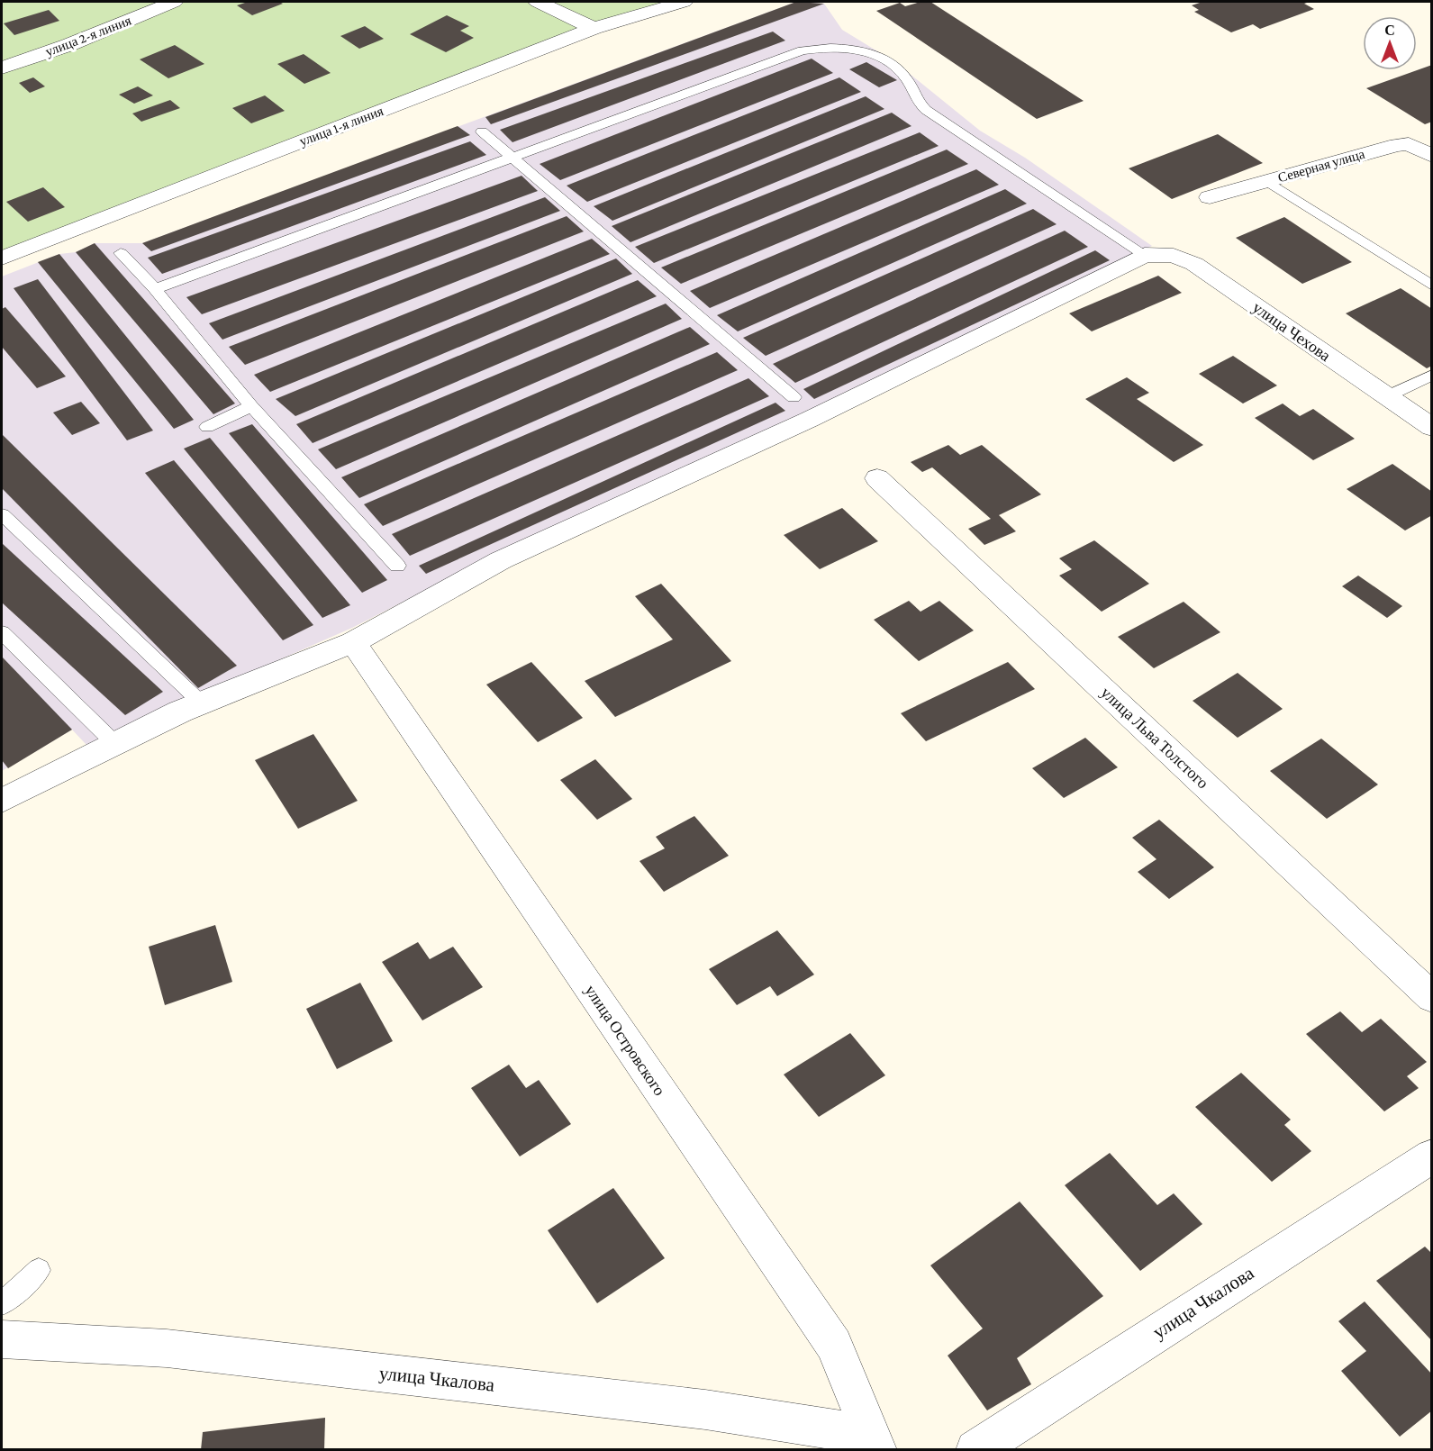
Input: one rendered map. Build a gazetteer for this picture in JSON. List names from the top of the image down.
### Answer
{
  "streets": {
    "street": [
      "улица 2-я линия",
      "улица 1-я линия",
      "Северная улица",
      "улица Чехова",
      "улица Льва Толстого",
      "улица Островского",
      "улица Чкалова"
    ]
  },
  "crossings": [
    ["улица Островского", "улица Чкалова"]
  ],
  "north": "top"
}
